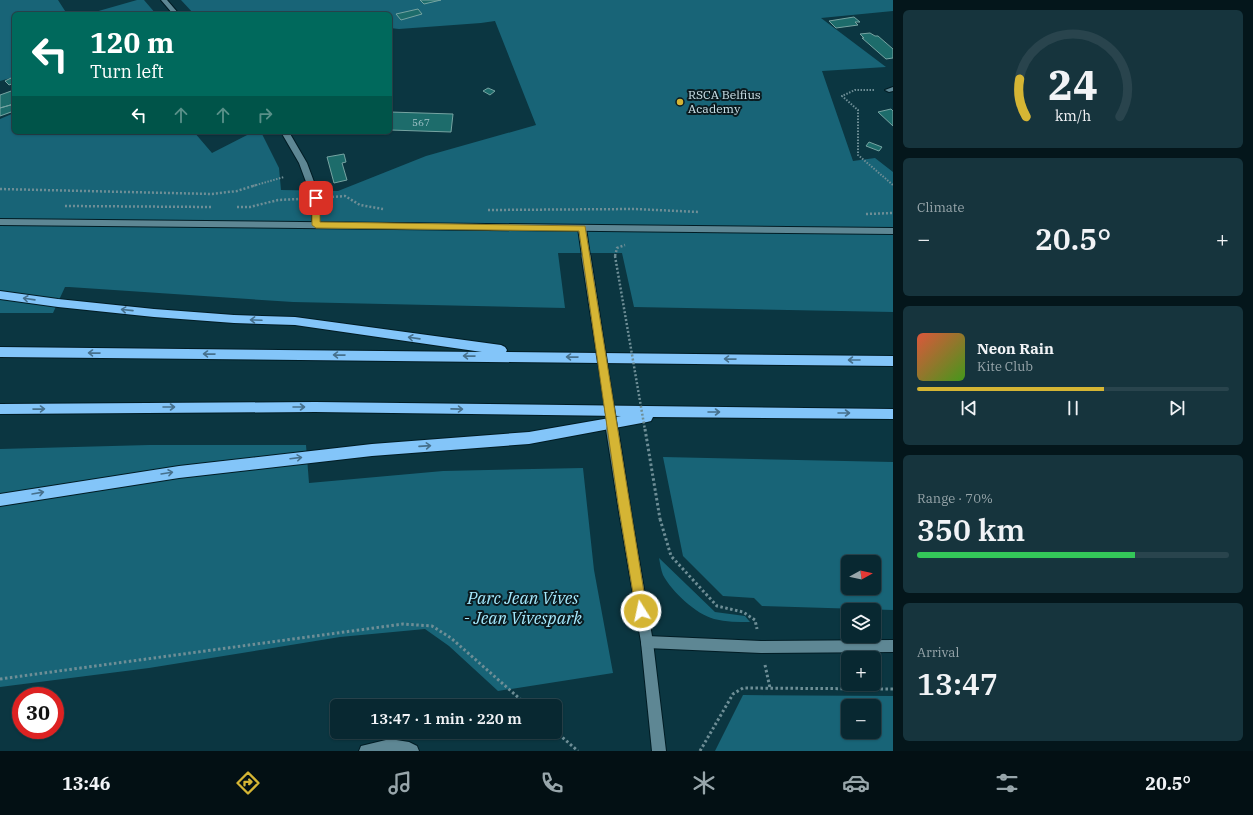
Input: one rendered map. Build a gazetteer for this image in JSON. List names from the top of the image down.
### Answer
{
  "parks": ["Parc Jean Vives - Jean Vivespark"],
  "places": ["RSCA Belfius Academy"],
  "house_numbers": ["567"],
  "north": "right",
  "page": {
    "turn": ["120 m", "Turn left"],
    "tile": [
      "Climate",
      ["Range · 70%", "350 km"],
      ["Arrival", "13:47"]
    ],
    "heat": ["−", "20.5°", "+"],
    "song": ["Neon Rain", "Kite Club"],
    "map_buttons": ["+", "−"],
    "limit": "30",
    "trip": "13:47 · 1 min · 220 m",
    "tabs": ["13:46", "20.5°"],
    "gauge": ["24", "km/h"]
  }
}
